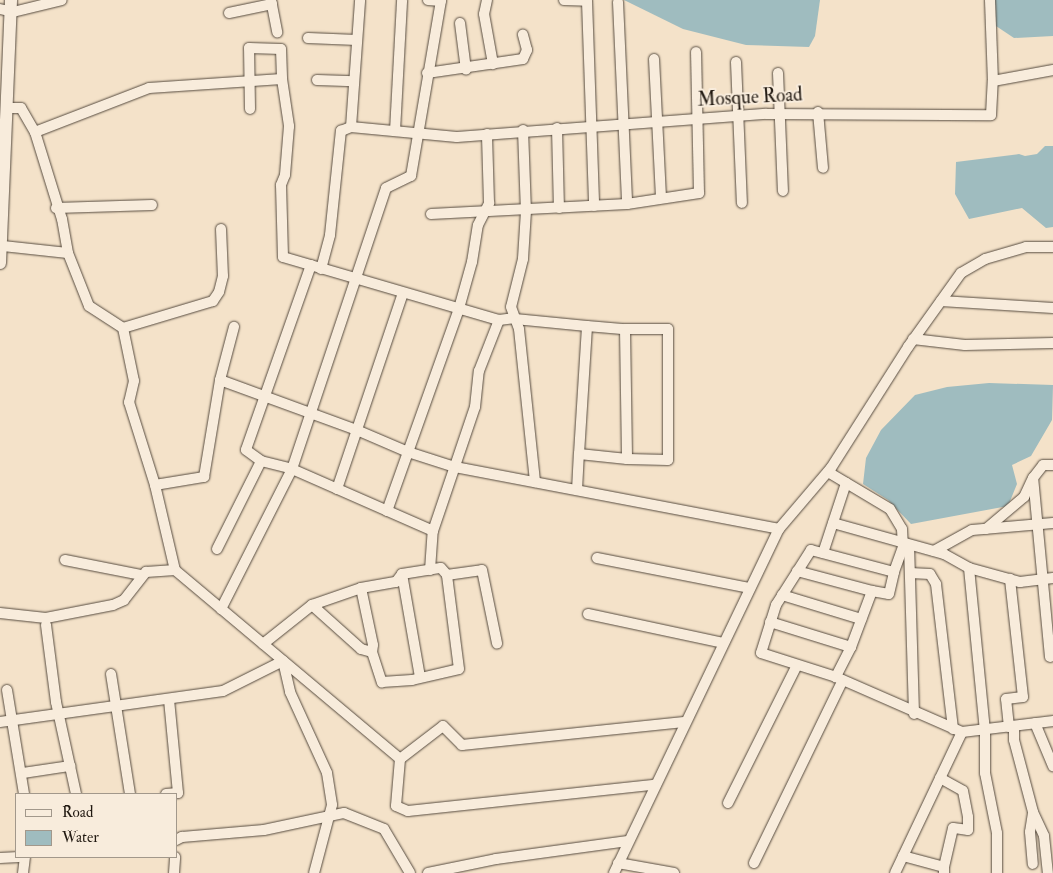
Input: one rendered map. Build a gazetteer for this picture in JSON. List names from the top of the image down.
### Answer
{
  "streets": {
    "street": ["Mosque Road"]
  },
  "legend": ["Road", "Water"]
}
